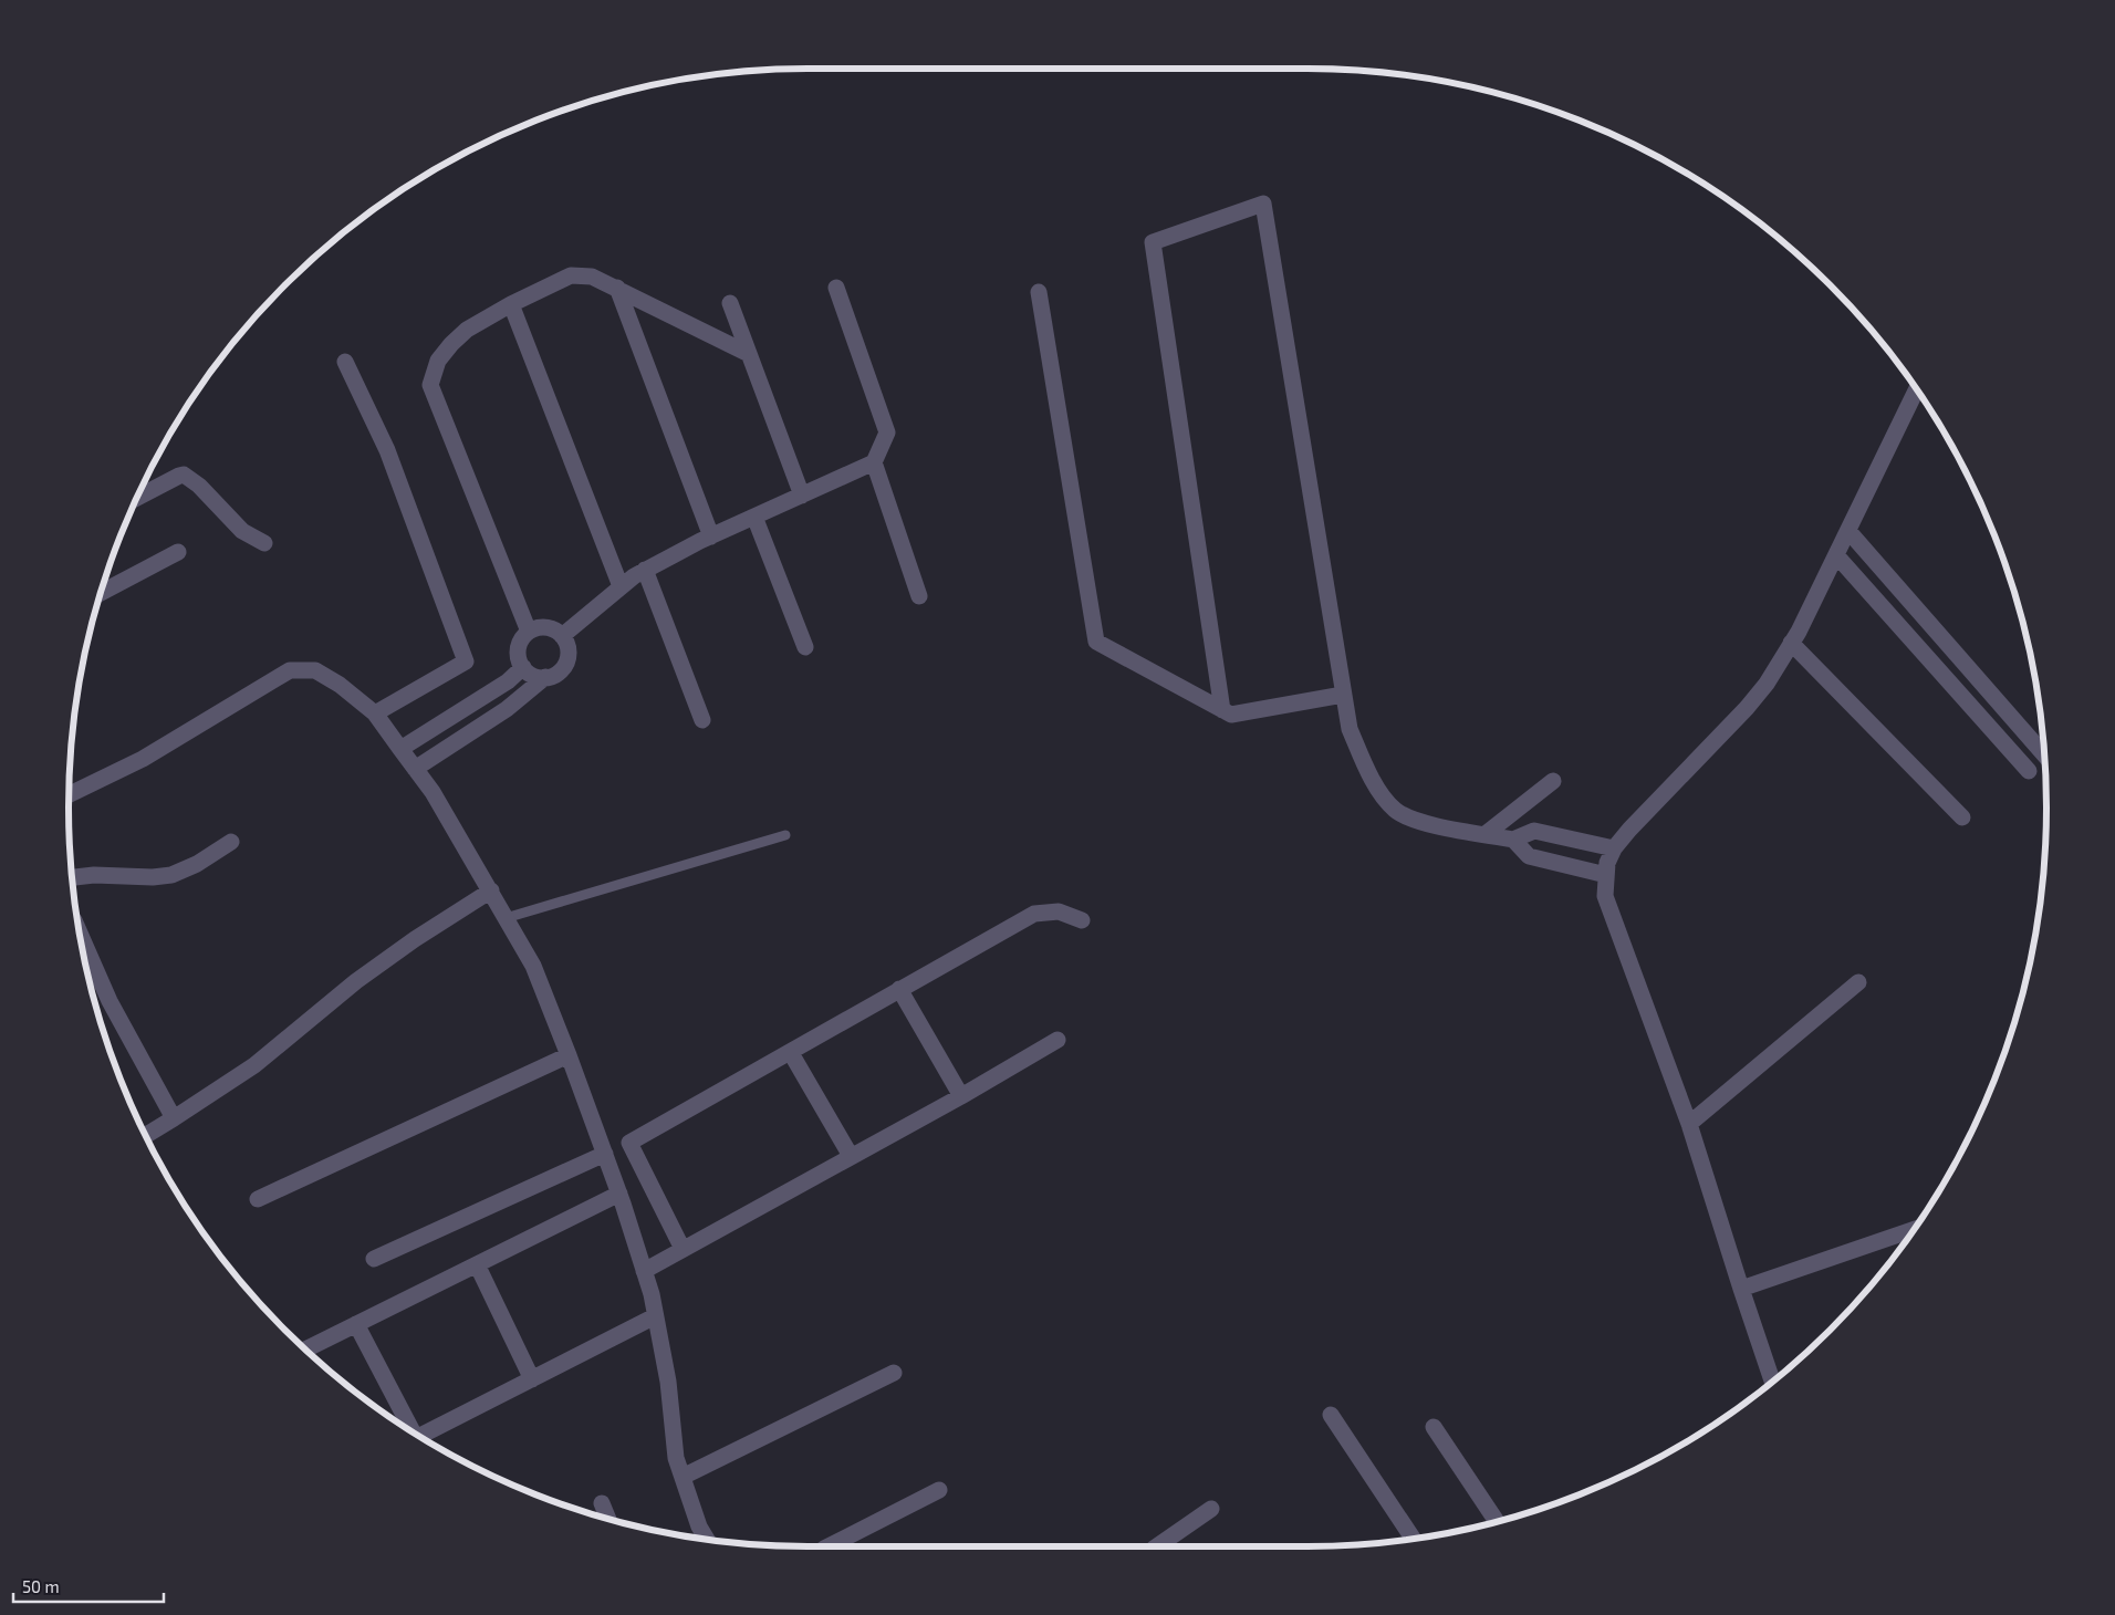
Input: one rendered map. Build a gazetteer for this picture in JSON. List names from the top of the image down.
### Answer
{
  "scale_bar": "50 m"
}
